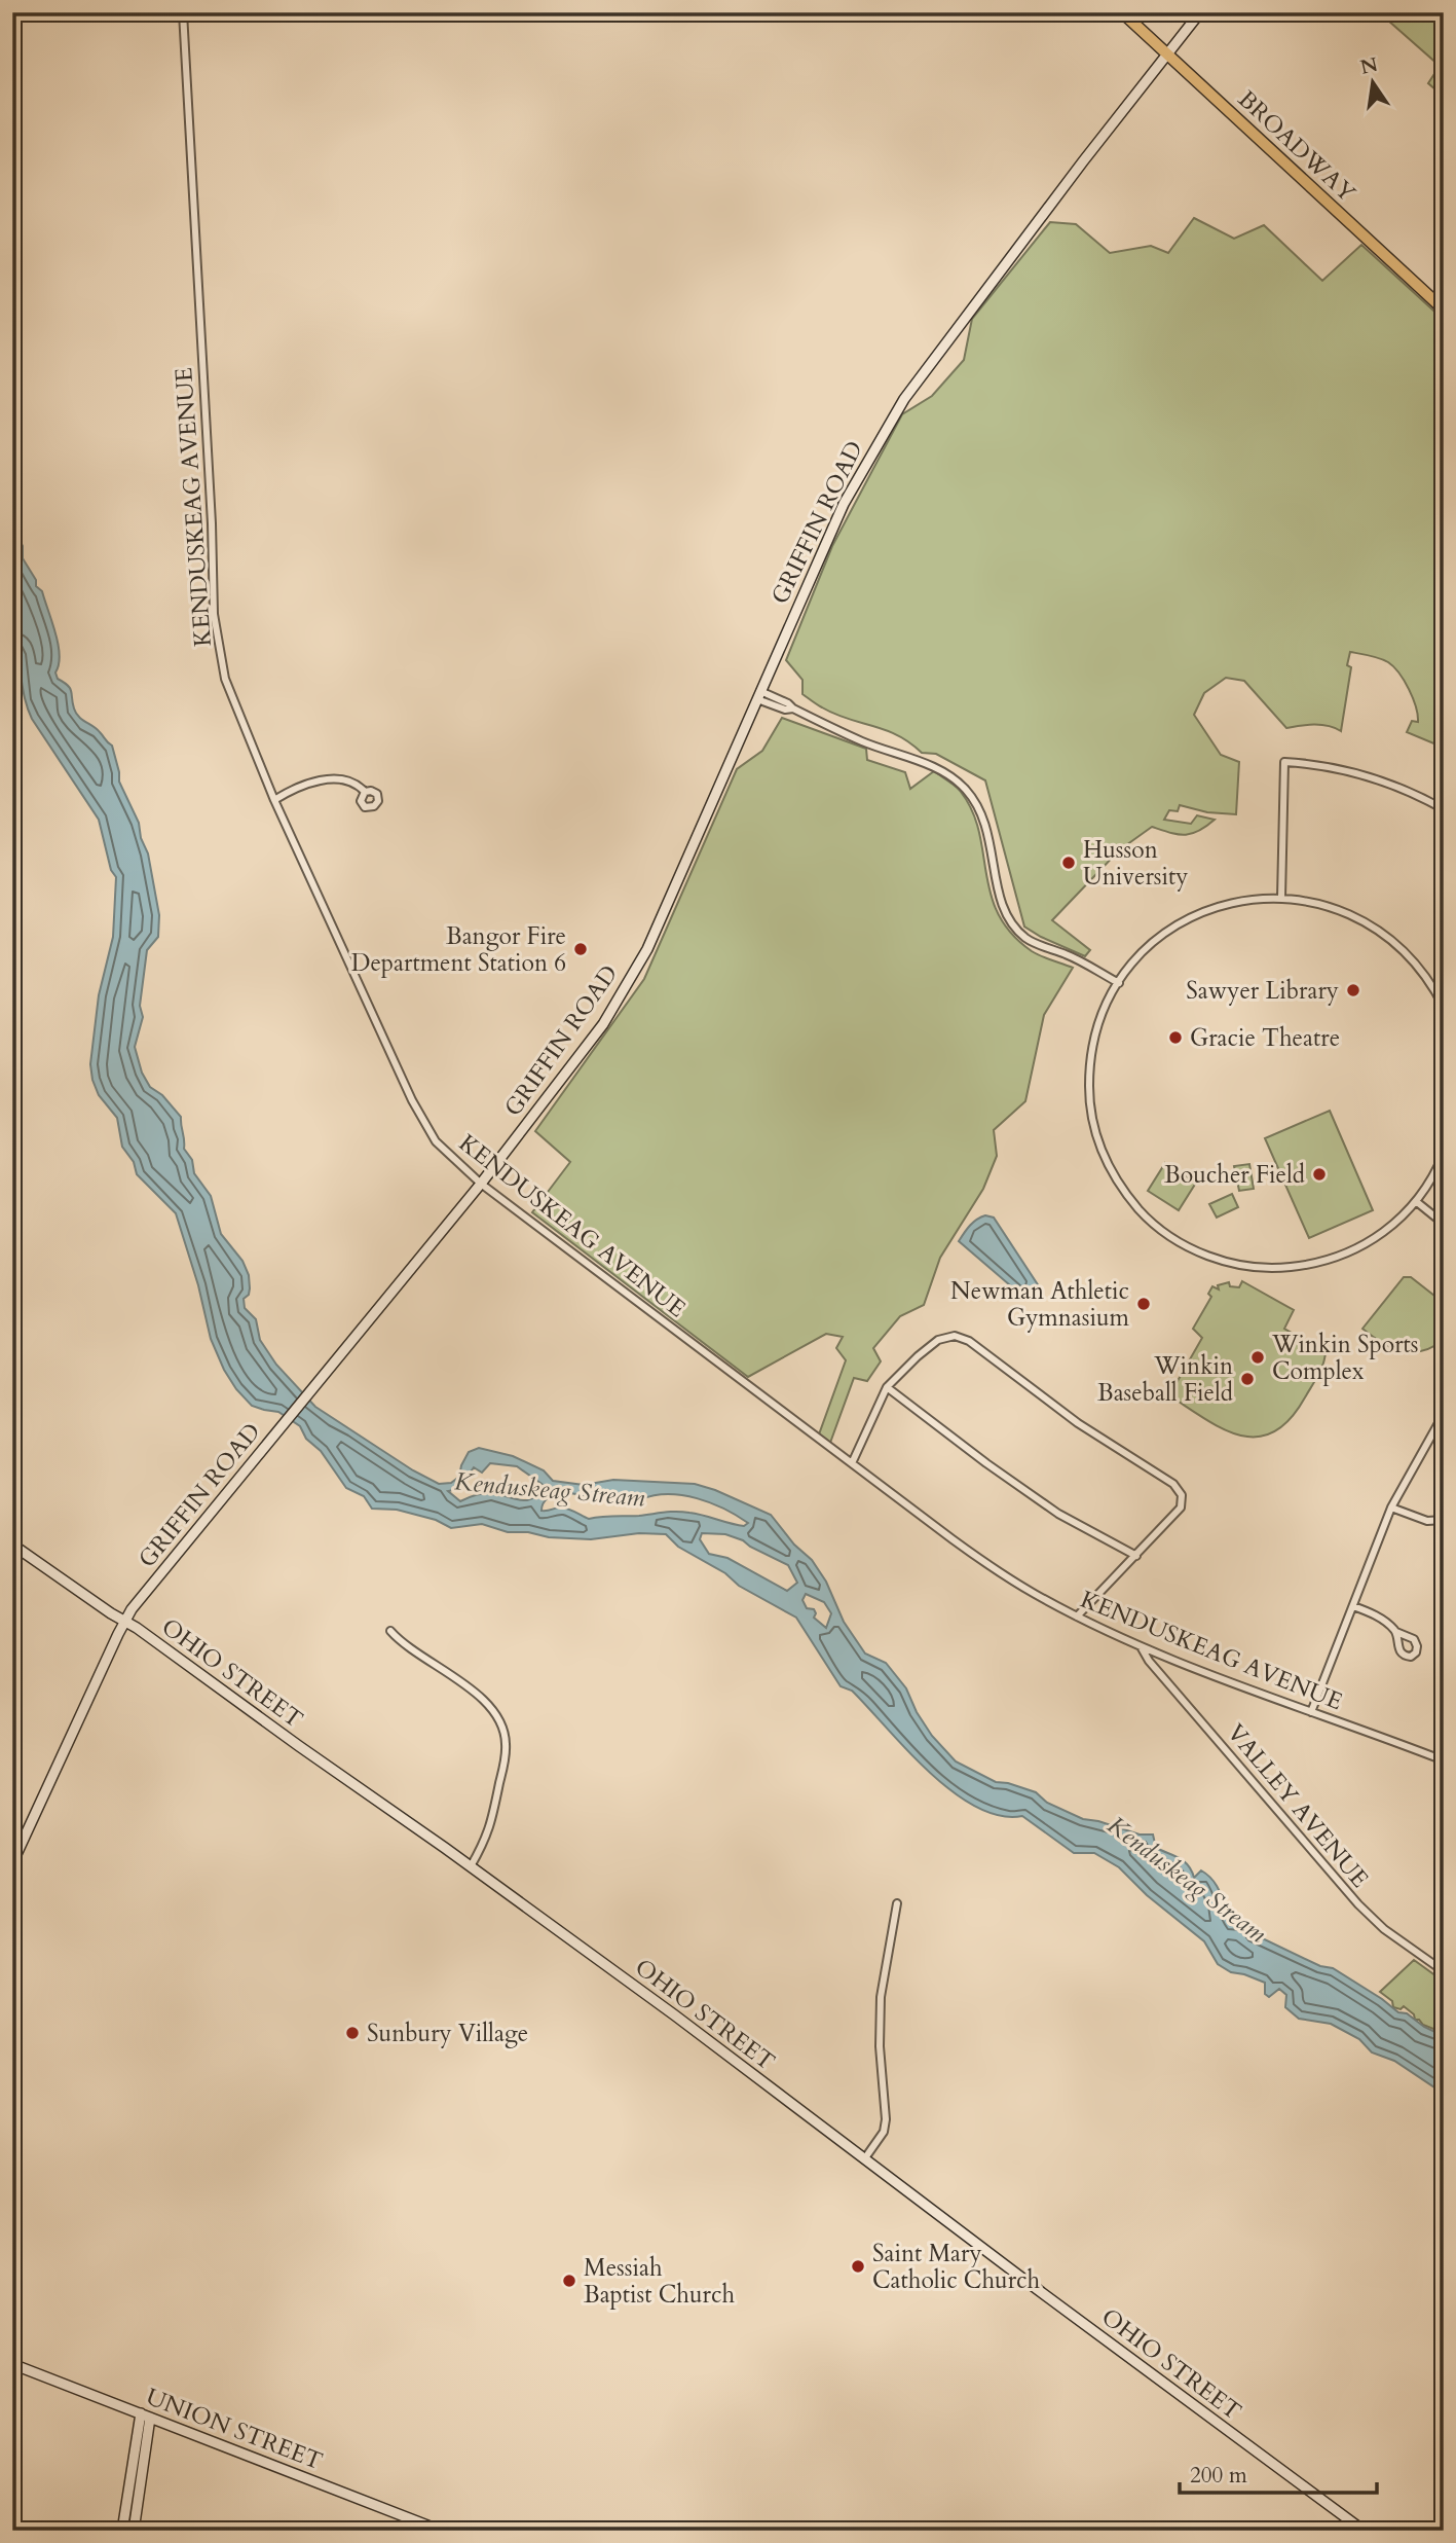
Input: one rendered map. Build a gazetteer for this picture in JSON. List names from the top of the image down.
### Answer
{
  "streets": {
    "main road": [
      "BROADWAY",
      "GRIFFIN ROAD",
      "OHIO STREET",
      "UNION STREET"
    ],
    "street": ["KENDUSKEAG AVENUE", "VALLEY AVENUE"]
  },
  "crossings": [
    ["BROADWAY", "GRIFFIN ROAD"],
    ["KENDUSKEAG AVENUE", "GRIFFIN ROAD"],
    ["KENDUSKEAG AVENUE", "VALLEY AVENUE"],
    ["GRIFFIN ROAD", "OHIO STREET"]
  ],
  "water": ["Kenduskeag Stream"],
  "places": [
    "Husson University",
    "Bangor Fire Department Station 6",
    "Sawyer Library",
    "Gracie Theatre",
    "Boucher Field",
    "Newman Athletic Gymnasium",
    "Winkin Sports Complex",
    "Winkin Baseball Field",
    "Sunbury Village",
    "Saint Mary Catholic Church",
    "Messiah Baptist Church"
  ],
  "scale_bar": "200 m",
  "north": "top"
}
